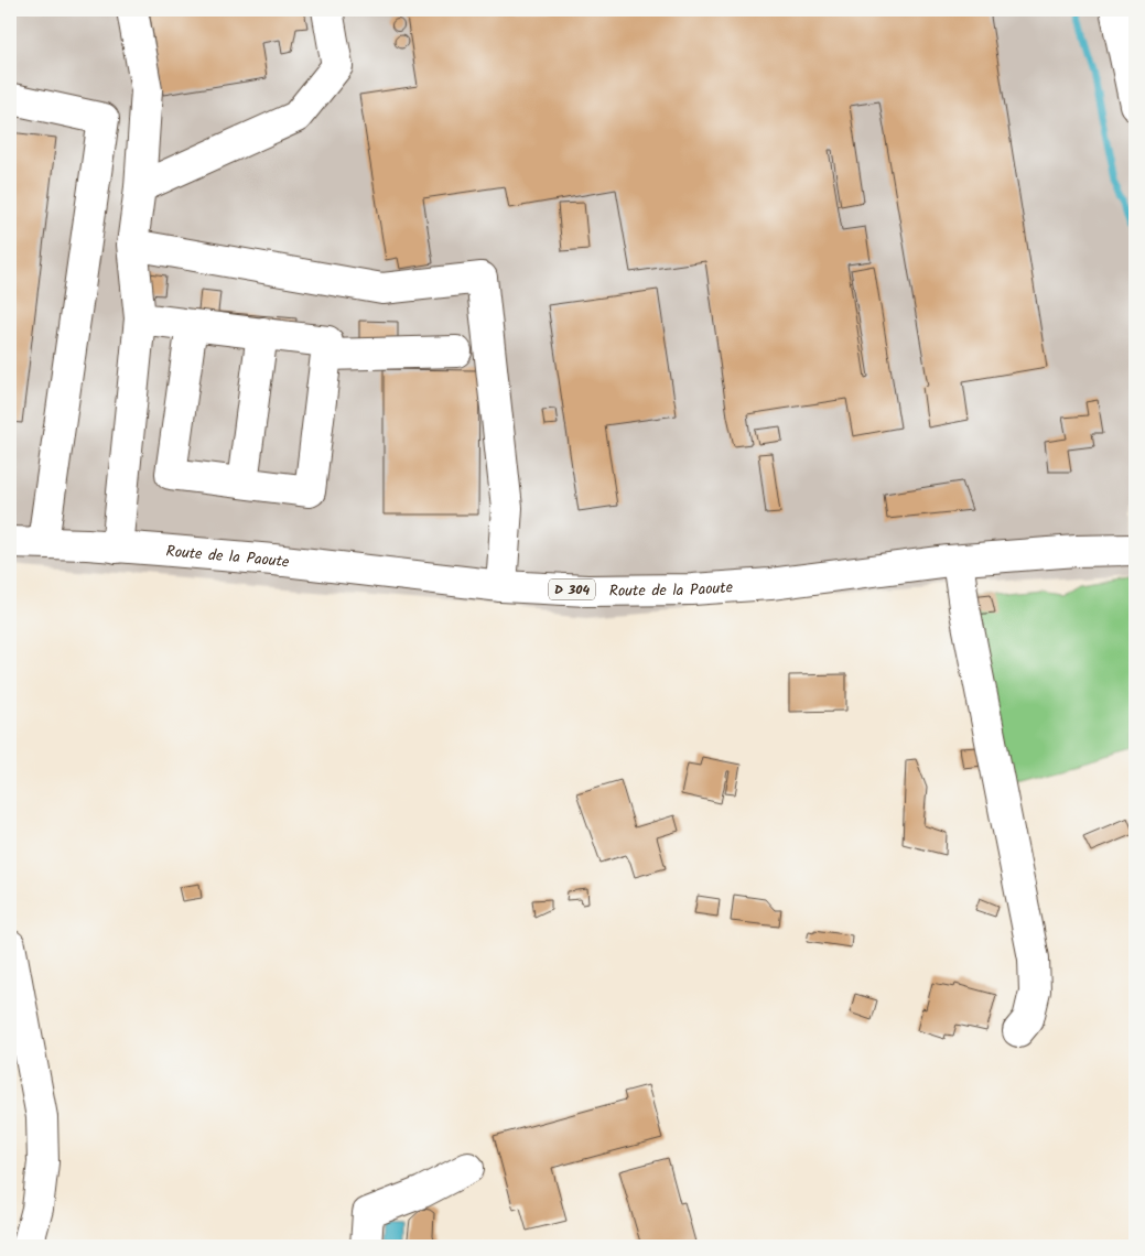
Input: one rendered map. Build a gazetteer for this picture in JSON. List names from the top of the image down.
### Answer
{
  "streets": {
    "main road": ["Route de la Paoute", "D 304"]
  }
}
